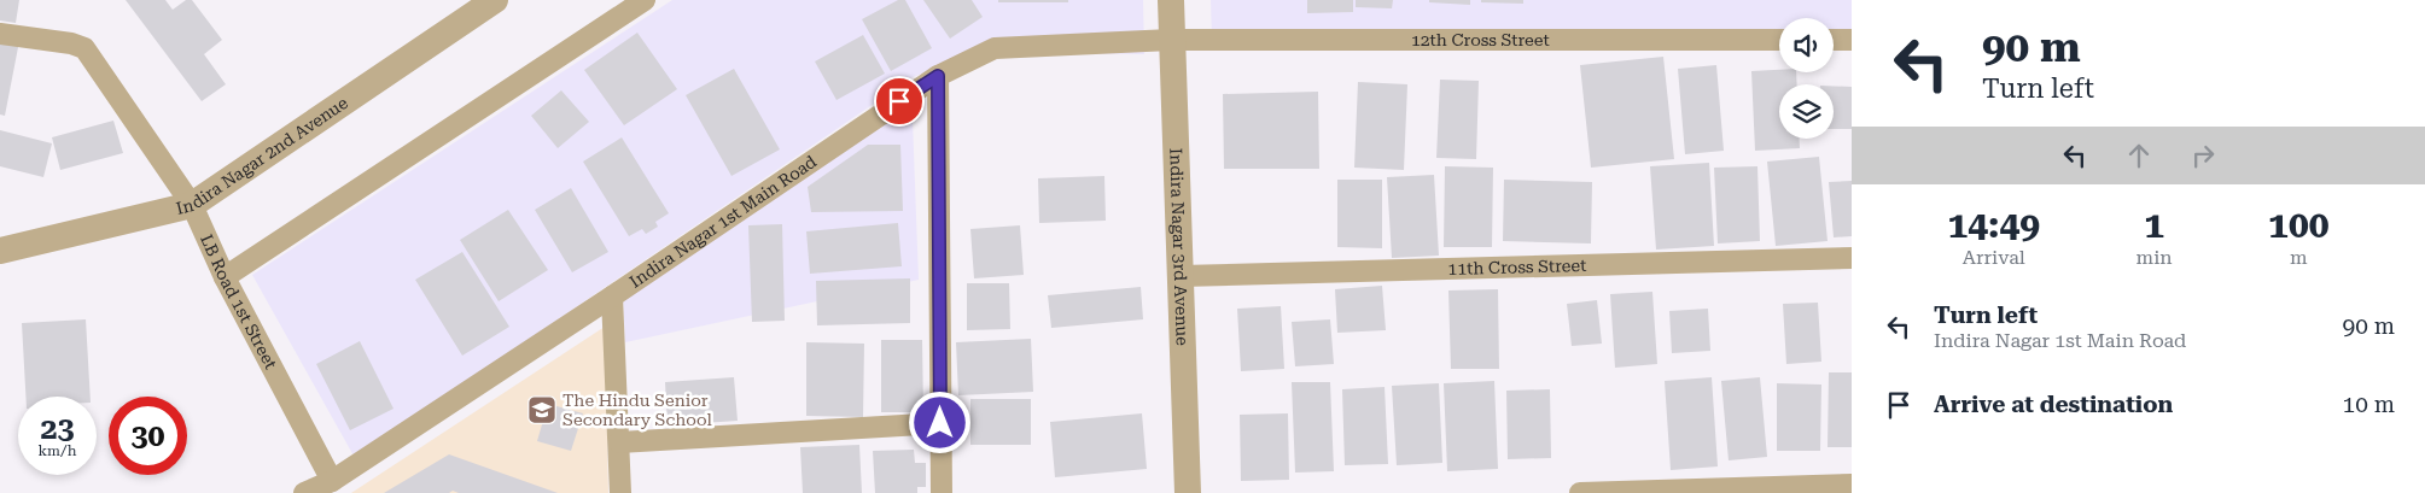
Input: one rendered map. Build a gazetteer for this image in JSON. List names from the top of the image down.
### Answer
{
  "streets": {
    "street": [
      "12th Cross Street",
      "Indira Nagar 2nd Avenue",
      "Indira Nagar 1st Main Road",
      "Indira Nagar 3rd Avenue",
      "11th Cross Street",
      "LB Road 1st Street"
    ]
  },
  "crossings": [
    ["12th Cross Street", "Indira Nagar 1st Main Road"],
    ["12th Cross Street", "Indira Nagar 3rd Avenue"],
    ["Indira Nagar 2nd Avenue", "LB Road 1st Street"],
    ["Indira Nagar 1st Main Road", "Indira Nagar 3rd Avenue"],
    ["Indira Nagar 1st Main Road", "LB Road 1st Street"],
    ["Indira Nagar 3rd Avenue", "11th Cross Street"]
  ],
  "places": {
    "school or university": ["The Hindu Senior Secondary School"]
  },
  "page": {
    "turn": ["90 m", "Turn left"],
    "eta": [
      "14:49",
      "Arrival",
      "1",
      "min",
      "100",
      "m"
    ],
    "list": [
      {
        "name": "Turn left",
        "note": "Indira Nagar 1st Main Road",
        "value": "90 m"
      },
      {
        "name": "Arrive at destination",
        "value": "10 m"
      }
    ],
    "speed": "23 km/h",
    "limit": "30"
  }
}
